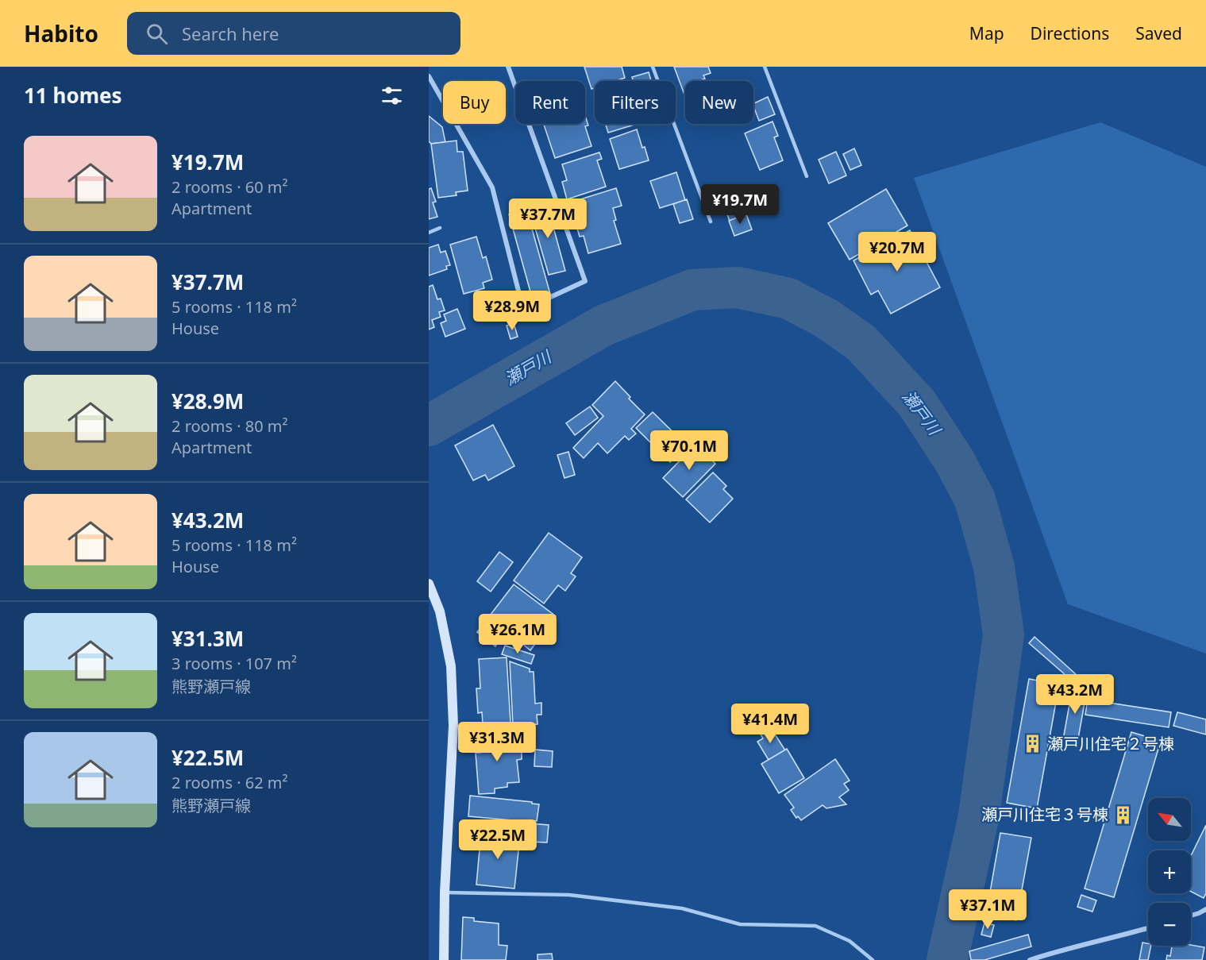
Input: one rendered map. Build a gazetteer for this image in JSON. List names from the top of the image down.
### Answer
{
  "water": ["瀬戸川"],
  "places": {
    "building": ["瀬戸川住宅２号棟", "瀬戸川住宅３号棟"]
  },
  "north": "top left",
  "page": {
    "header": "Habito",
    "search": "Search here",
    "nav": ["Map", "Directions", "Saved"],
    "heading": "11 homes",
    "chip": [
      "Buy",
      "Rent",
      "Filters",
      "New"
    ],
    "list": [
      {
        "name": "¥19.7M",
        "note": "2 rooms · 60 m² · Apartment"
      },
      {
        "name": "¥37.7M",
        "note": "5 rooms · 118 m² · House"
      },
      {
        "name": "¥28.9M",
        "note": "2 rooms · 80 m² · Apartment"
      },
      {
        "name": "¥43.2M",
        "note": "5 rooms · 118 m² · House"
      },
      {
        "name": "¥31.3M",
        "note": "3 rooms · 107 m² · 熊野瀬戸線"
      },
      {
        "name": "¥22.5M",
        "note": "2 rooms · 62 m² · 熊野瀬戸線"
      }
    ],
    "price": [
      "¥19.7M",
      "¥37.7M",
      "¥20.7M",
      "¥28.9M",
      "¥70.1M",
      "¥26.1M",
      "¥43.2M",
      "¥41.4M",
      "¥31.3M",
      "¥22.5M",
      "¥37.1M"
    ],
    "map_buttons": ["+", "−"]
  }
}
